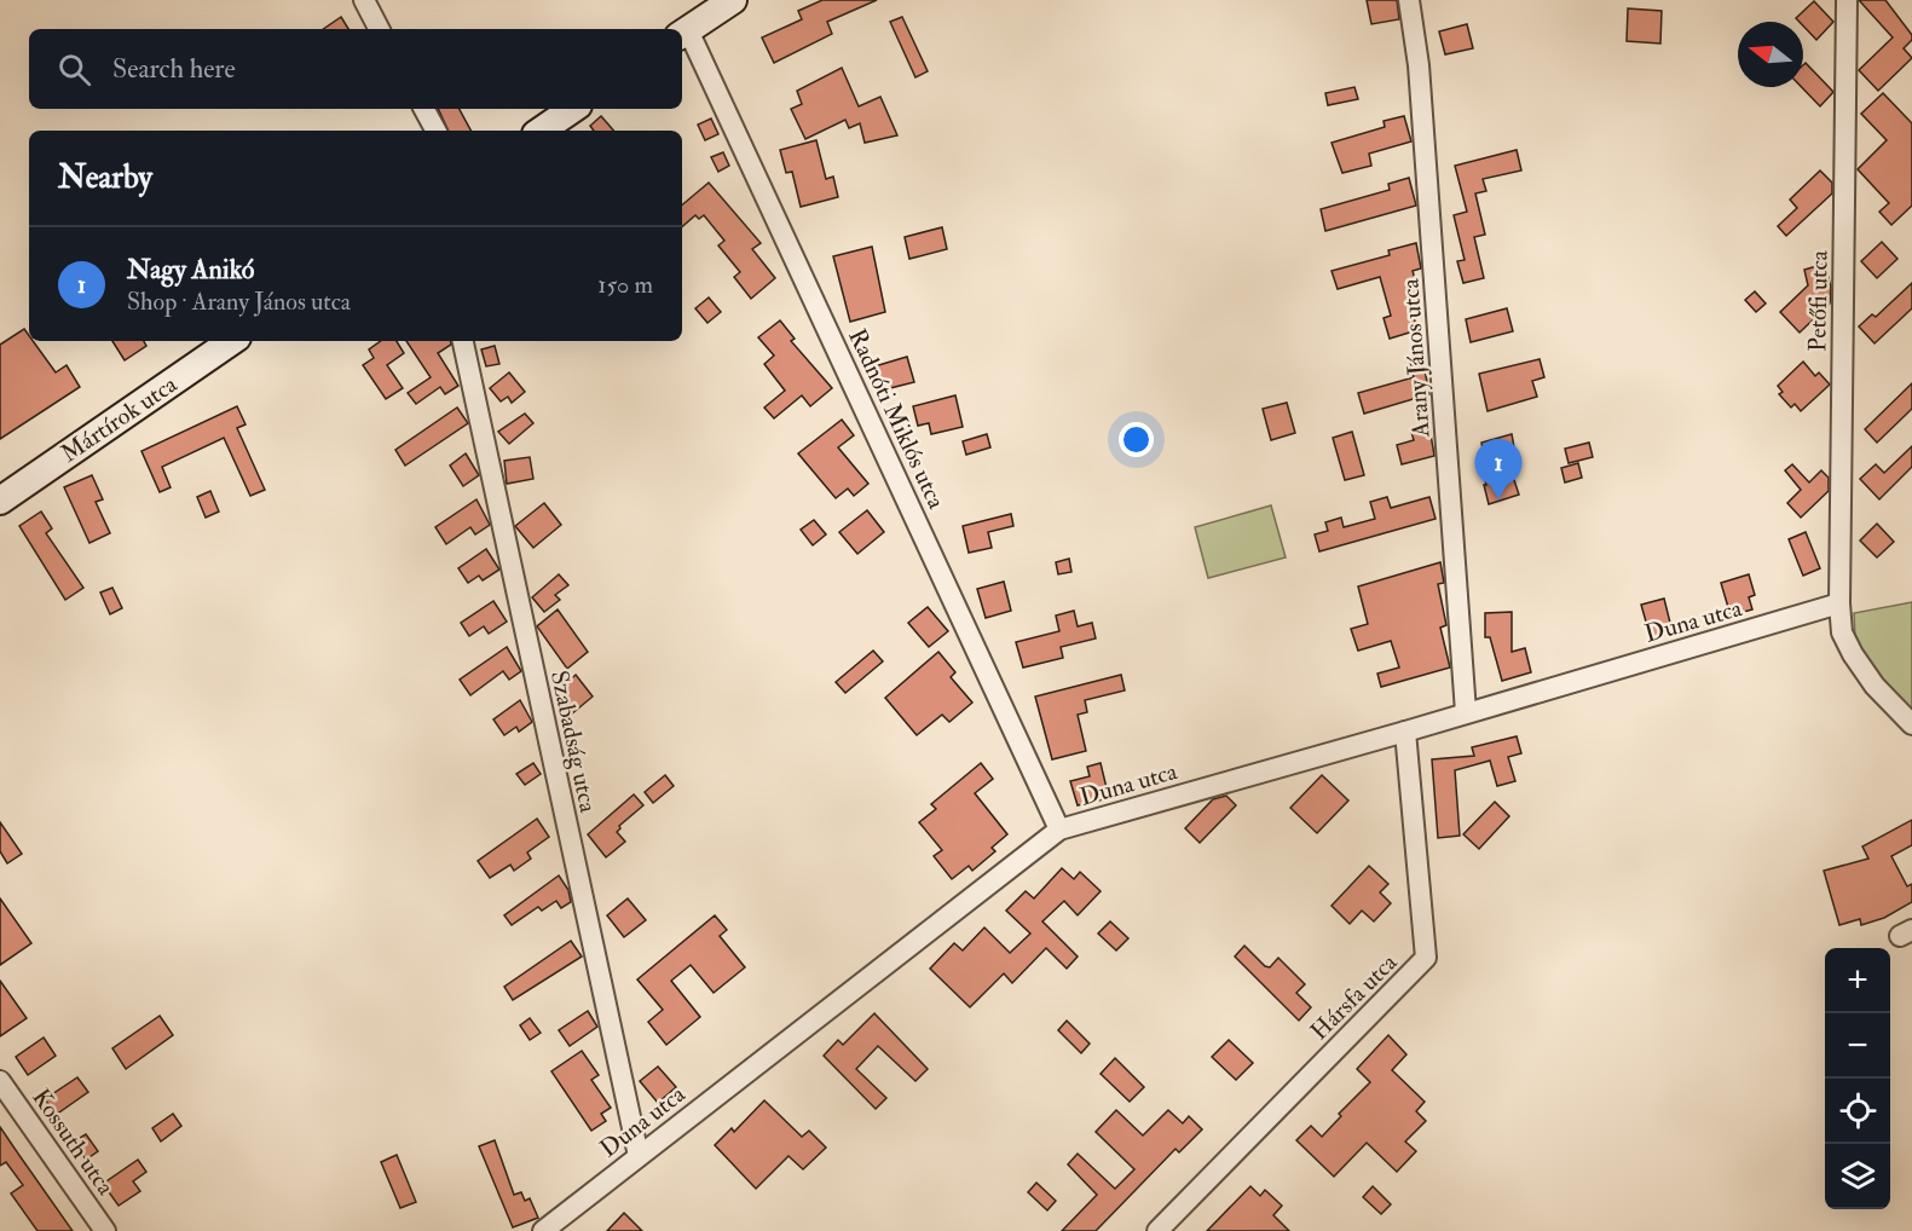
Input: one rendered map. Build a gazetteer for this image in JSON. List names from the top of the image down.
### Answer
{
  "streets": {
    "main road": ["Mártírok utca"],
    "street": [
      "Petőfi utca",
      "Arany János utca",
      "Radnóti Miklós utca",
      "Duna utca",
      "Szabadság utca",
      "Hársfa utca",
      "Kossuth utca"
    ]
  },
  "crossings": [
    ["Petőfi utca", "Duna utca"],
    ["Arany János utca", "Duna utca"],
    ["Radnóti Miklós utca", "Duna utca"],
    ["Duna utca", "Szabadság utca"],
    ["Duna utca", "Hársfa utca"]
  ],
  "north": "left",
  "page": {
    "search": "Search here",
    "heading": "Nearby",
    "list": [
      {
        "mark": "1",
        "name": "Nagy Anikó",
        "note": "Shop · Arany János utca",
        "value": "150 m"
      }
    ],
    "pins": "1",
    "map_buttons": ["+", "−"]
  }
}
